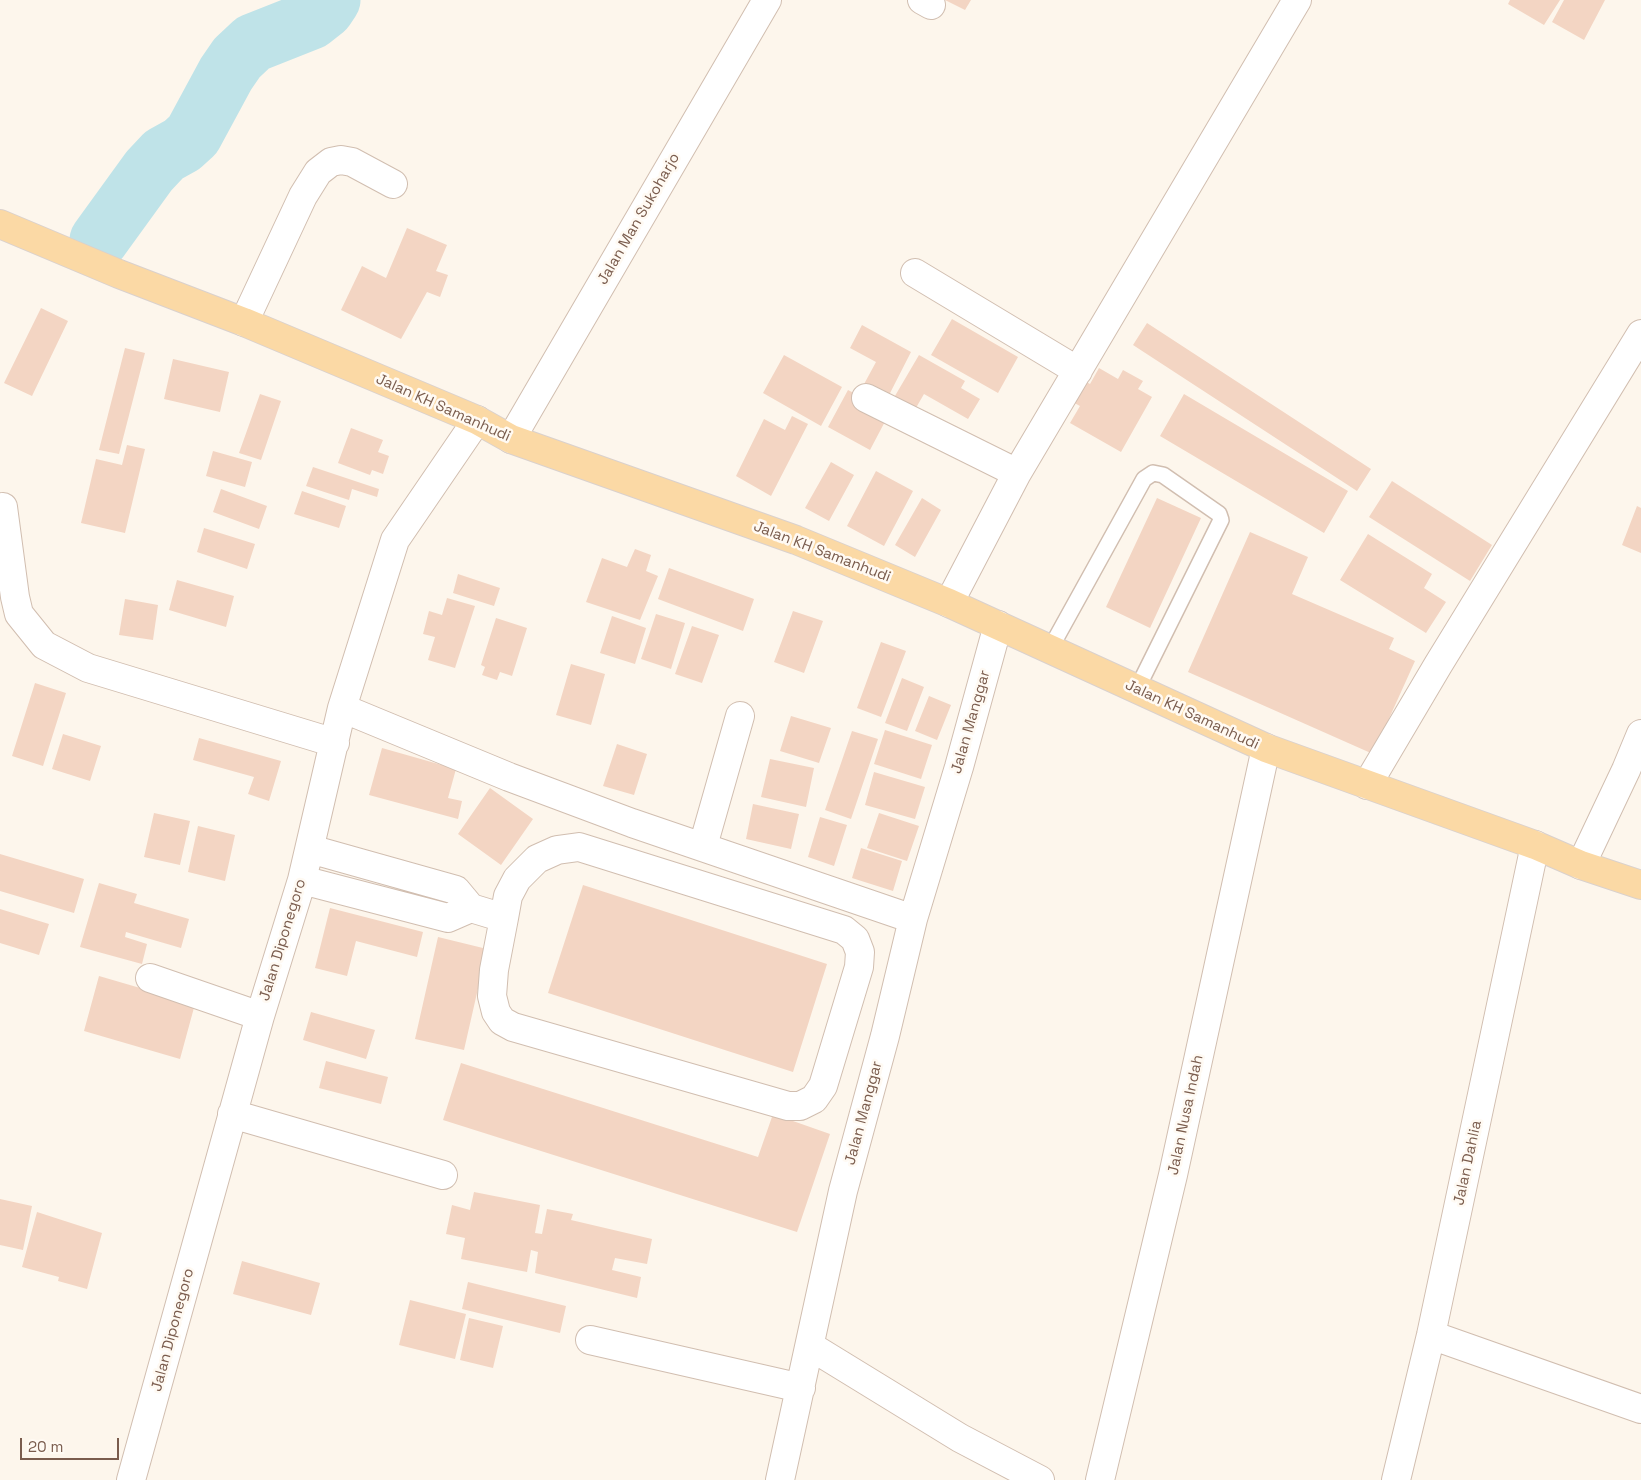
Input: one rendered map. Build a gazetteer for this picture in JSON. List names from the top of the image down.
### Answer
{
  "streets": {
    "main road": ["Jalan KH Samanhudi"],
    "street": [
      "Jalan Man Sukoharjo",
      "Jalan Manggar",
      "Jalan Diponegoro",
      "Jalan Nusa Indah",
      "Jalan Dahlia"
    ]
  },
  "crossings": [
    ["Jalan Man Sukoharjo", "Jalan KH Samanhudi"],
    ["Jalan KH Samanhudi", "Jalan Manggar"],
    ["Jalan KH Samanhudi", "Jalan Diponegoro"],
    ["Jalan KH Samanhudi", "Jalan Nusa Indah"],
    ["Jalan KH Samanhudi", "Jalan Dahlia"]
  ],
  "scale_bar": "20 m"
}
